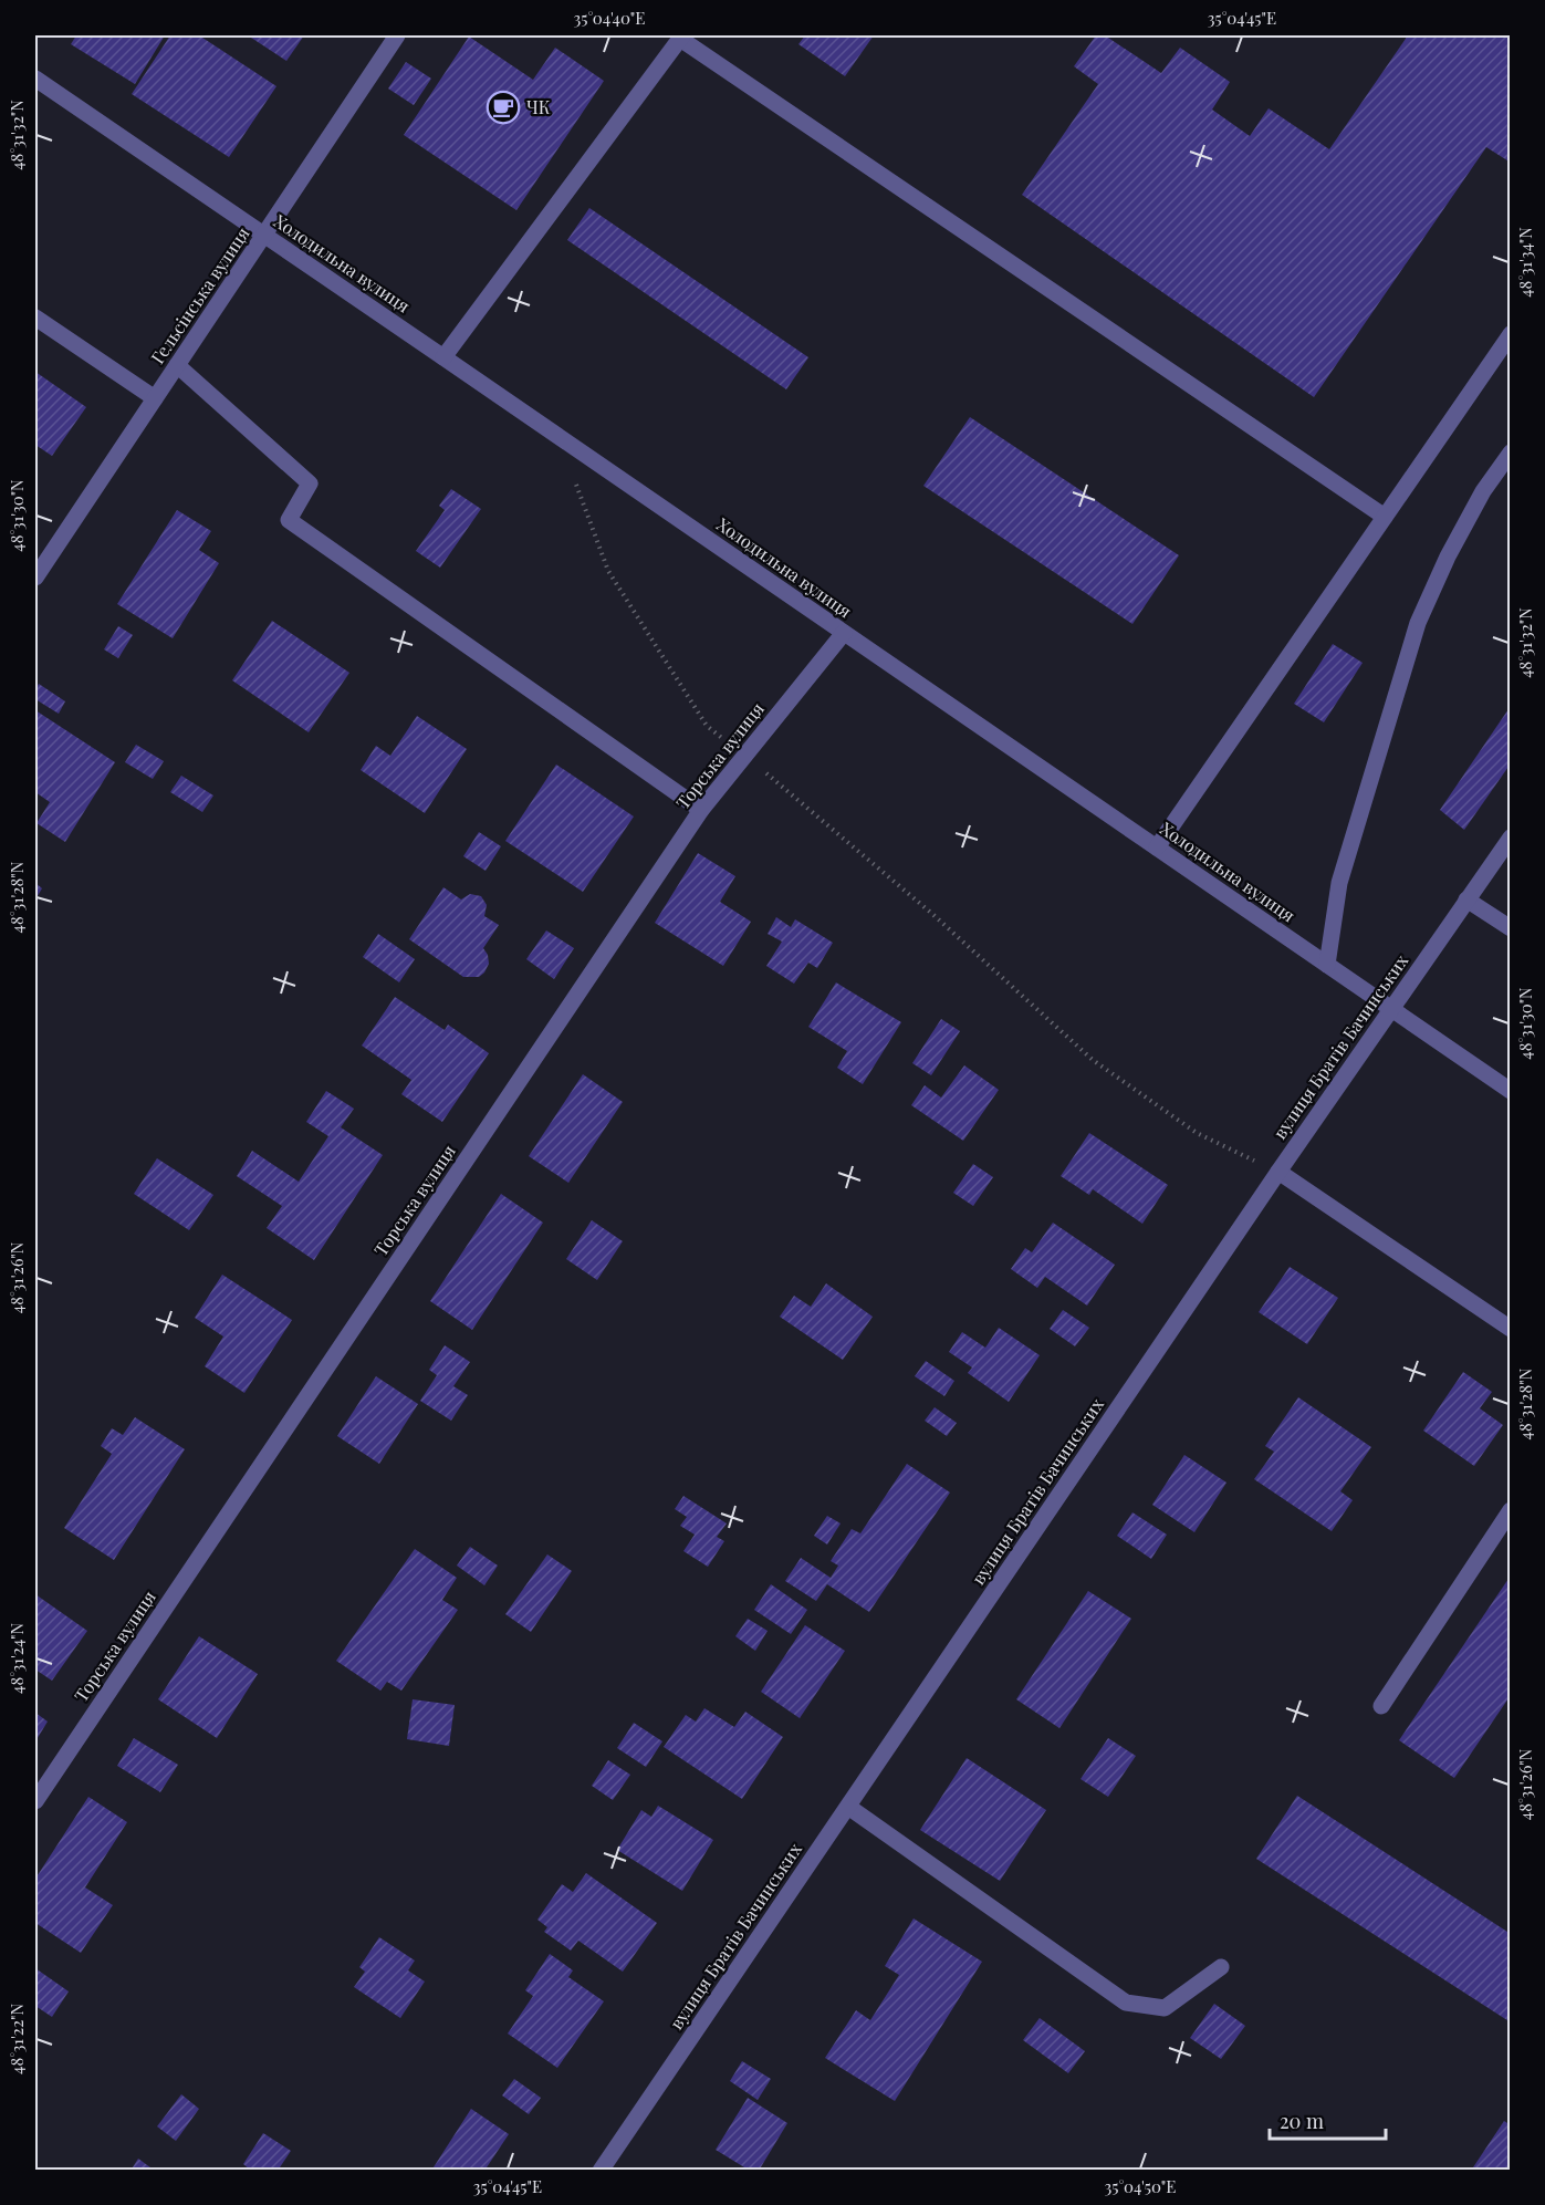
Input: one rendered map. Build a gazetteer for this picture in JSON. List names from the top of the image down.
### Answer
{
  "streets": {
    "street": [
      "Холодильна вулиця",
      "Гельсінська вулиця",
      "Торська вулиця",
      "вулиця Братів Бачинських"
    ]
  },
  "crossings": [
    ["Холодильна вулиця", "Гельсінська вулиця"],
    ["Холодильна вулиця", "Торська вулиця"],
    ["Холодильна вулиця", "вулиця Братів Бачинських"]
  ],
  "places": {
    "cafe": ["ЧК"]
  },
  "scale_bar": "20 m",
  "coordinates": [
    "35°04'40\"E",
    "35°04'45\"E",
    "48°31'32\"N",
    "48°31'34\"N",
    "48°31'30\"N",
    "48°31'28\"N",
    "48°31'26\"N",
    "48°31'24\"N",
    "48°31'22\"N",
    "35°04'50\"E"
  ]
}
